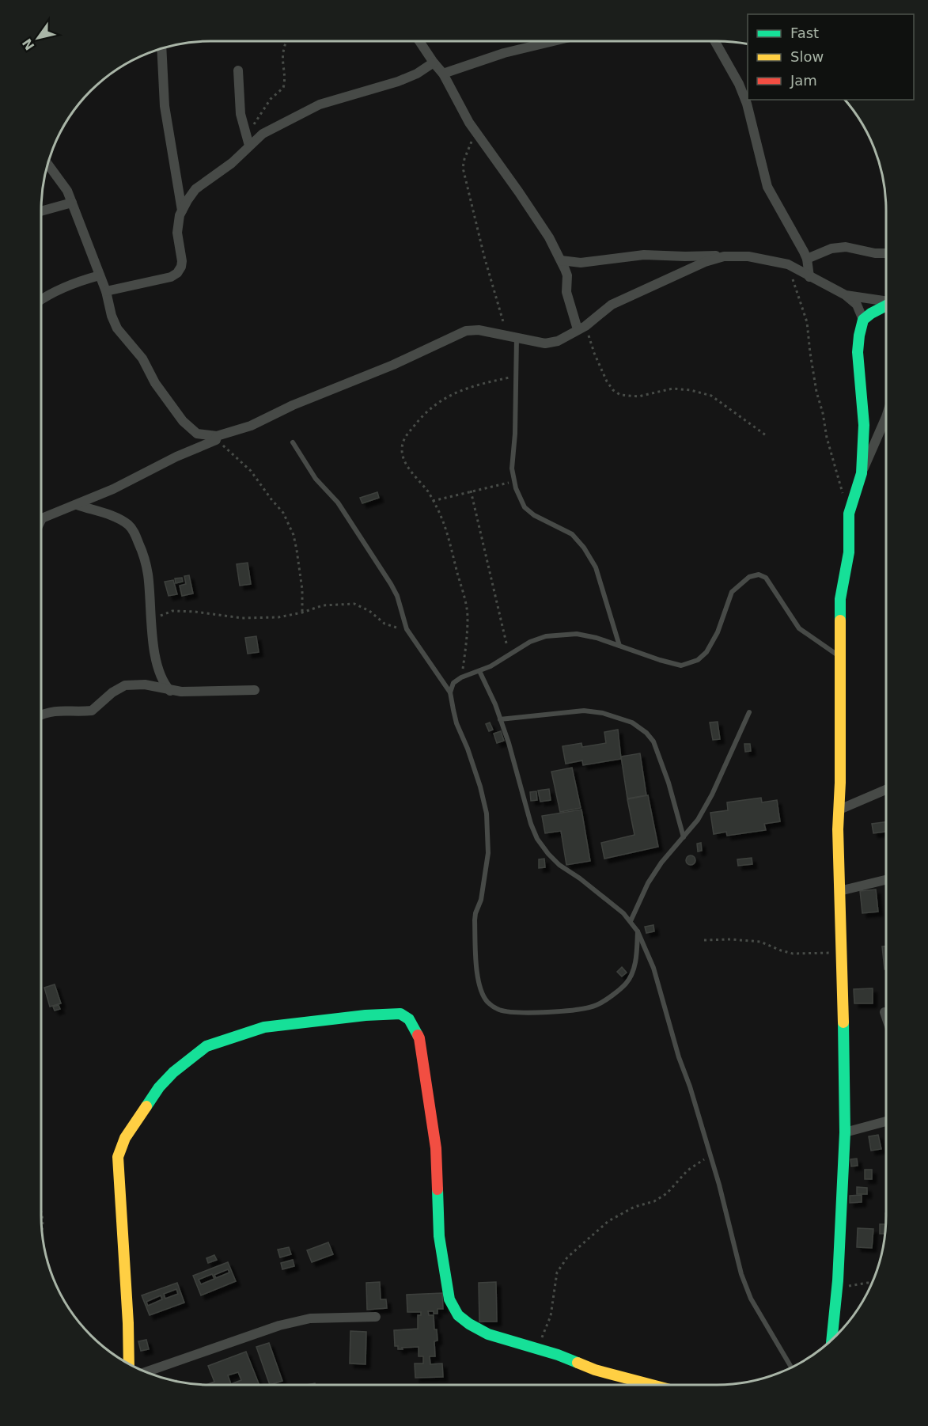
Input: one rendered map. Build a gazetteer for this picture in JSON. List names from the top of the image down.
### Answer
{
  "legend": ["Fast", "Slow", "Jam"],
  "north": "bottom left"
}
